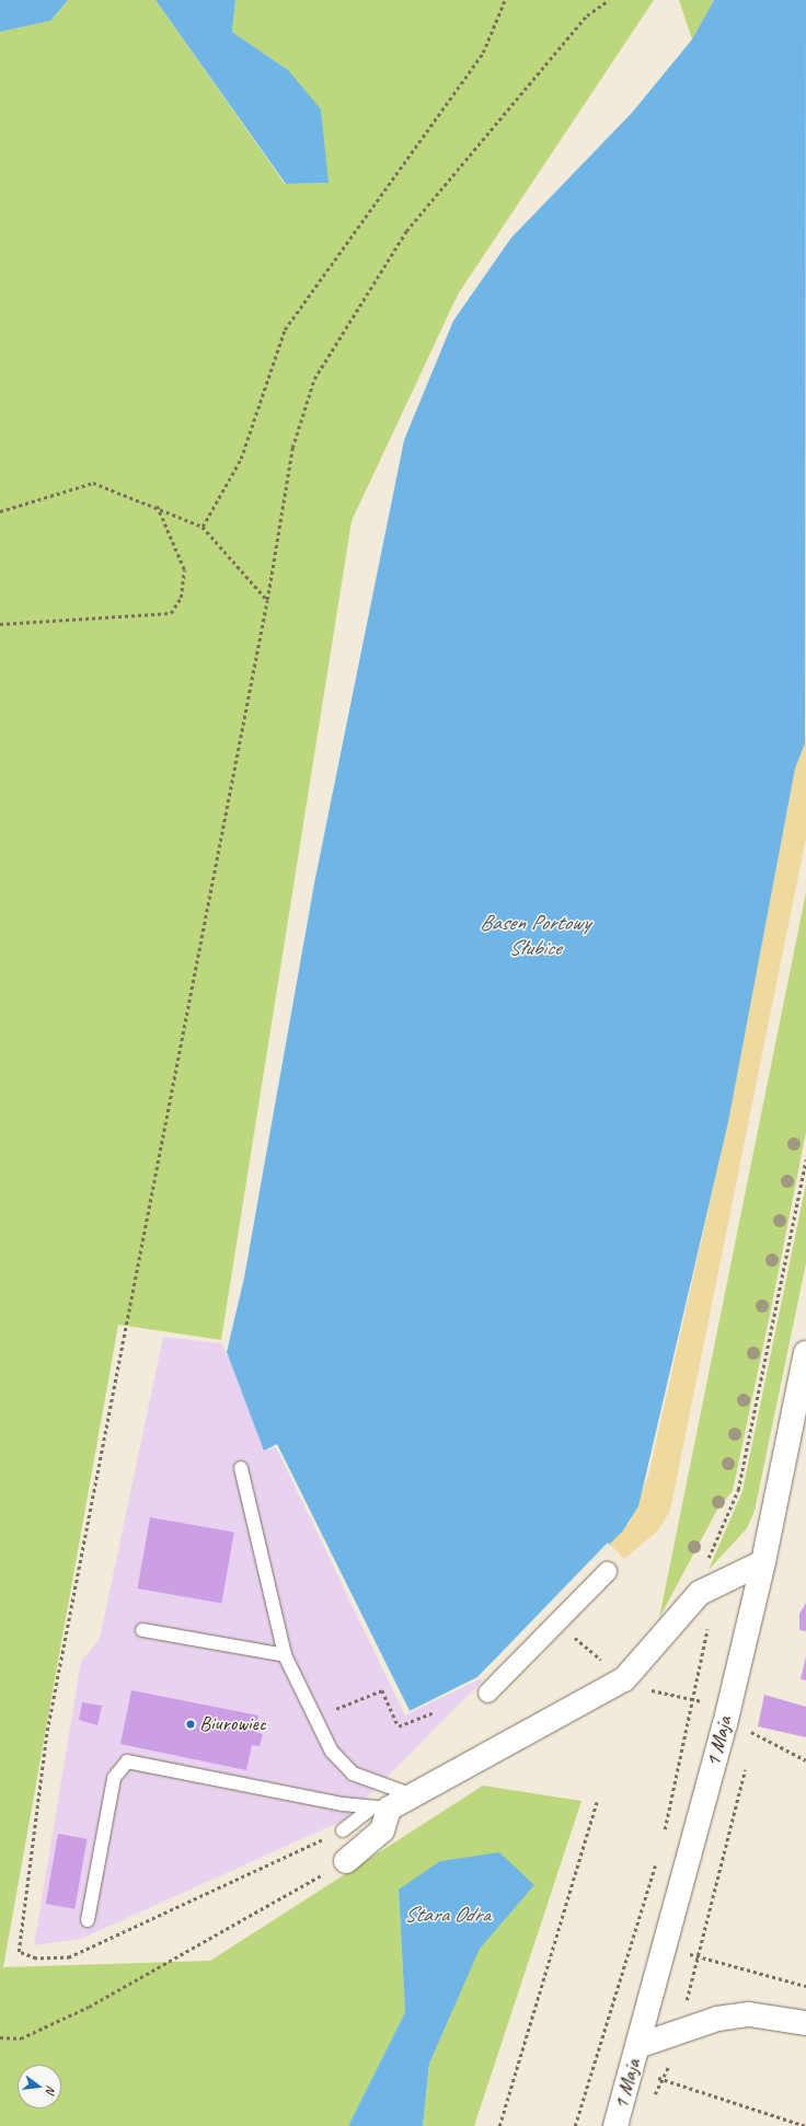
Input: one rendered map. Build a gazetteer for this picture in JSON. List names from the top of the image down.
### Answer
{
  "streets": {
    "main road": ["1 Maja"]
  },
  "water": ["Basen Portowy Słubice", "Stara Odra"],
  "places": ["Biurowiec"],
  "north": "right"
}
